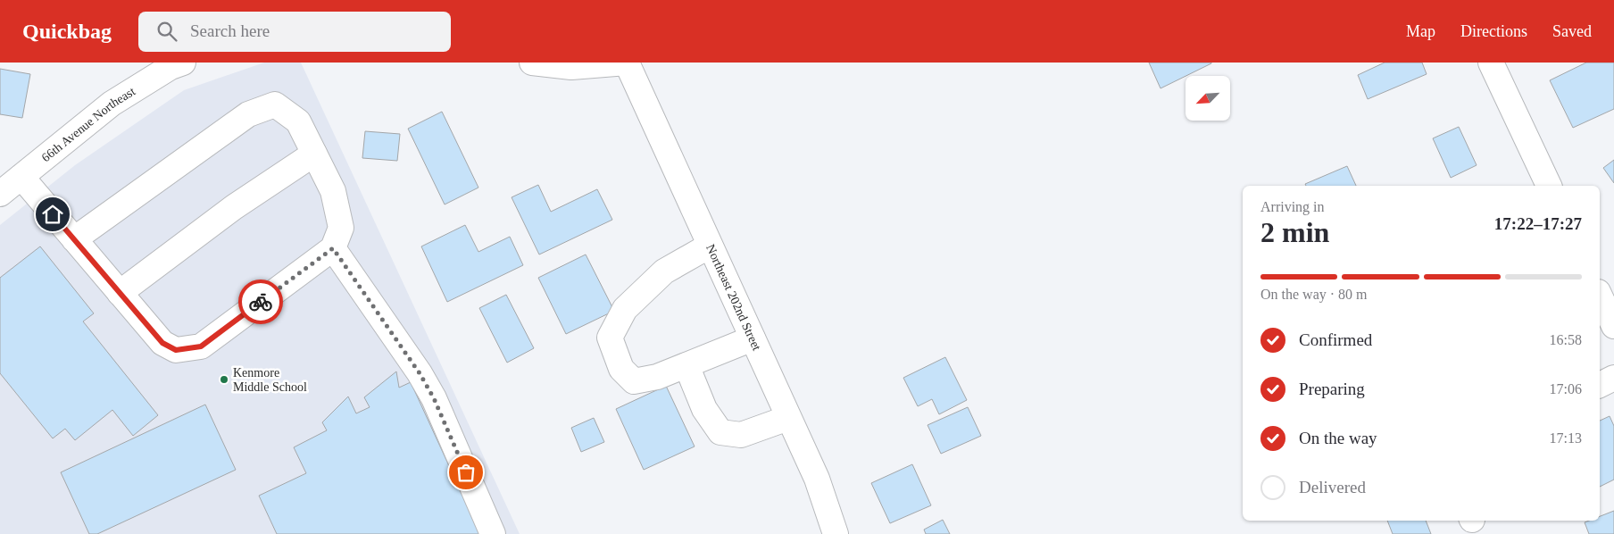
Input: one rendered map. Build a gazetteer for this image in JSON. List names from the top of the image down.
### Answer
{
  "streets": {
    "street": ["66th Avenue Northeast", "Northeast 202nd Street"]
  },
  "places": ["Kenmore Middle School"],
  "north": "bottom left",
  "page": {
    "header": "Quickbag",
    "search": "Search here",
    "nav": ["Map", "Directions", "Saved"],
    "heading": ["2 min", "Arriving in", "17:22–17:27"],
    "bar": "On the way · 80 m",
    "list": [
      ["Confirmed", "16:58"],
      ["Preparing", "17:06"],
      ["On the way", "17:13"],
      "Delivered"
    ]
  }
}
